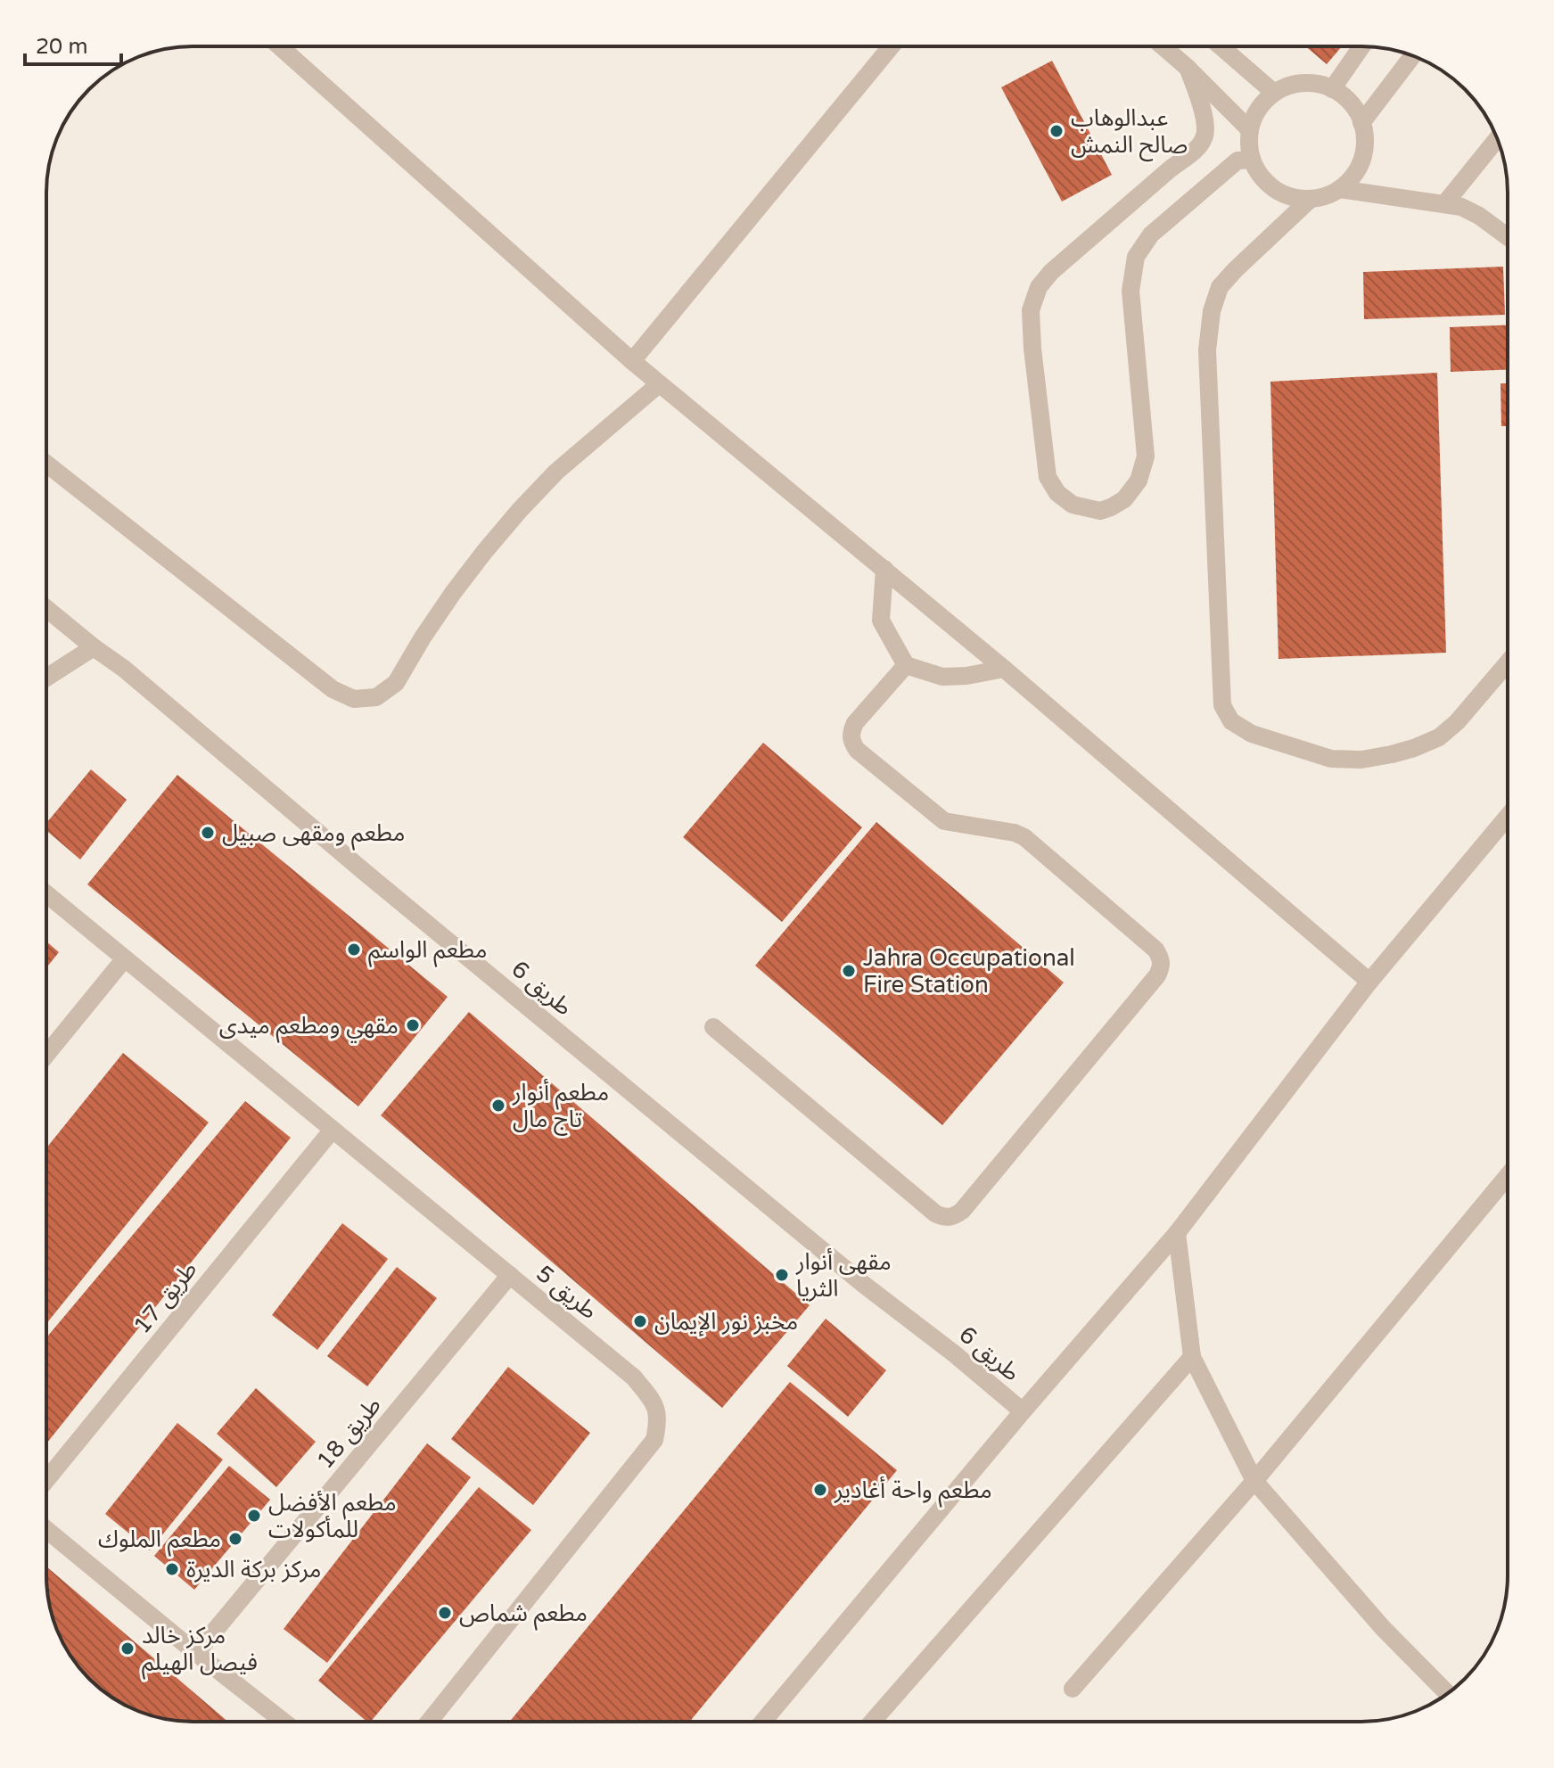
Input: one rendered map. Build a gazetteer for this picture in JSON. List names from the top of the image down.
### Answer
{
  "streets": {
    "street": [
      "طريق 6",
      "طريق 5",
      "طريق 17",
      "طريق 18"
    ]
  },
  "crossings": [
    ["طريق 5", "طريق 17"],
    ["طريق 5", "طريق 18"]
  ],
  "places": [
    "عبدالوهاب صالح النمش",
    "مطعم ومقهى صبيل",
    "مطعم الواسم",
    "Jahra Occupational Fire Station",
    "مقهي ومطعم ميدى",
    "مطعم أنوار تاج مال",
    "مقهى أنوار الثريا",
    "مخبز نور الإيمان",
    "مطعم واحة أغادير",
    "مطعم الأفضل للمأكولات",
    "مطعم الملوك",
    "مركز بركة الديرة",
    "مطعم شماص",
    "مركز خالد فيصل الهيلم"
  ],
  "scale_bar": "20 m"
}
